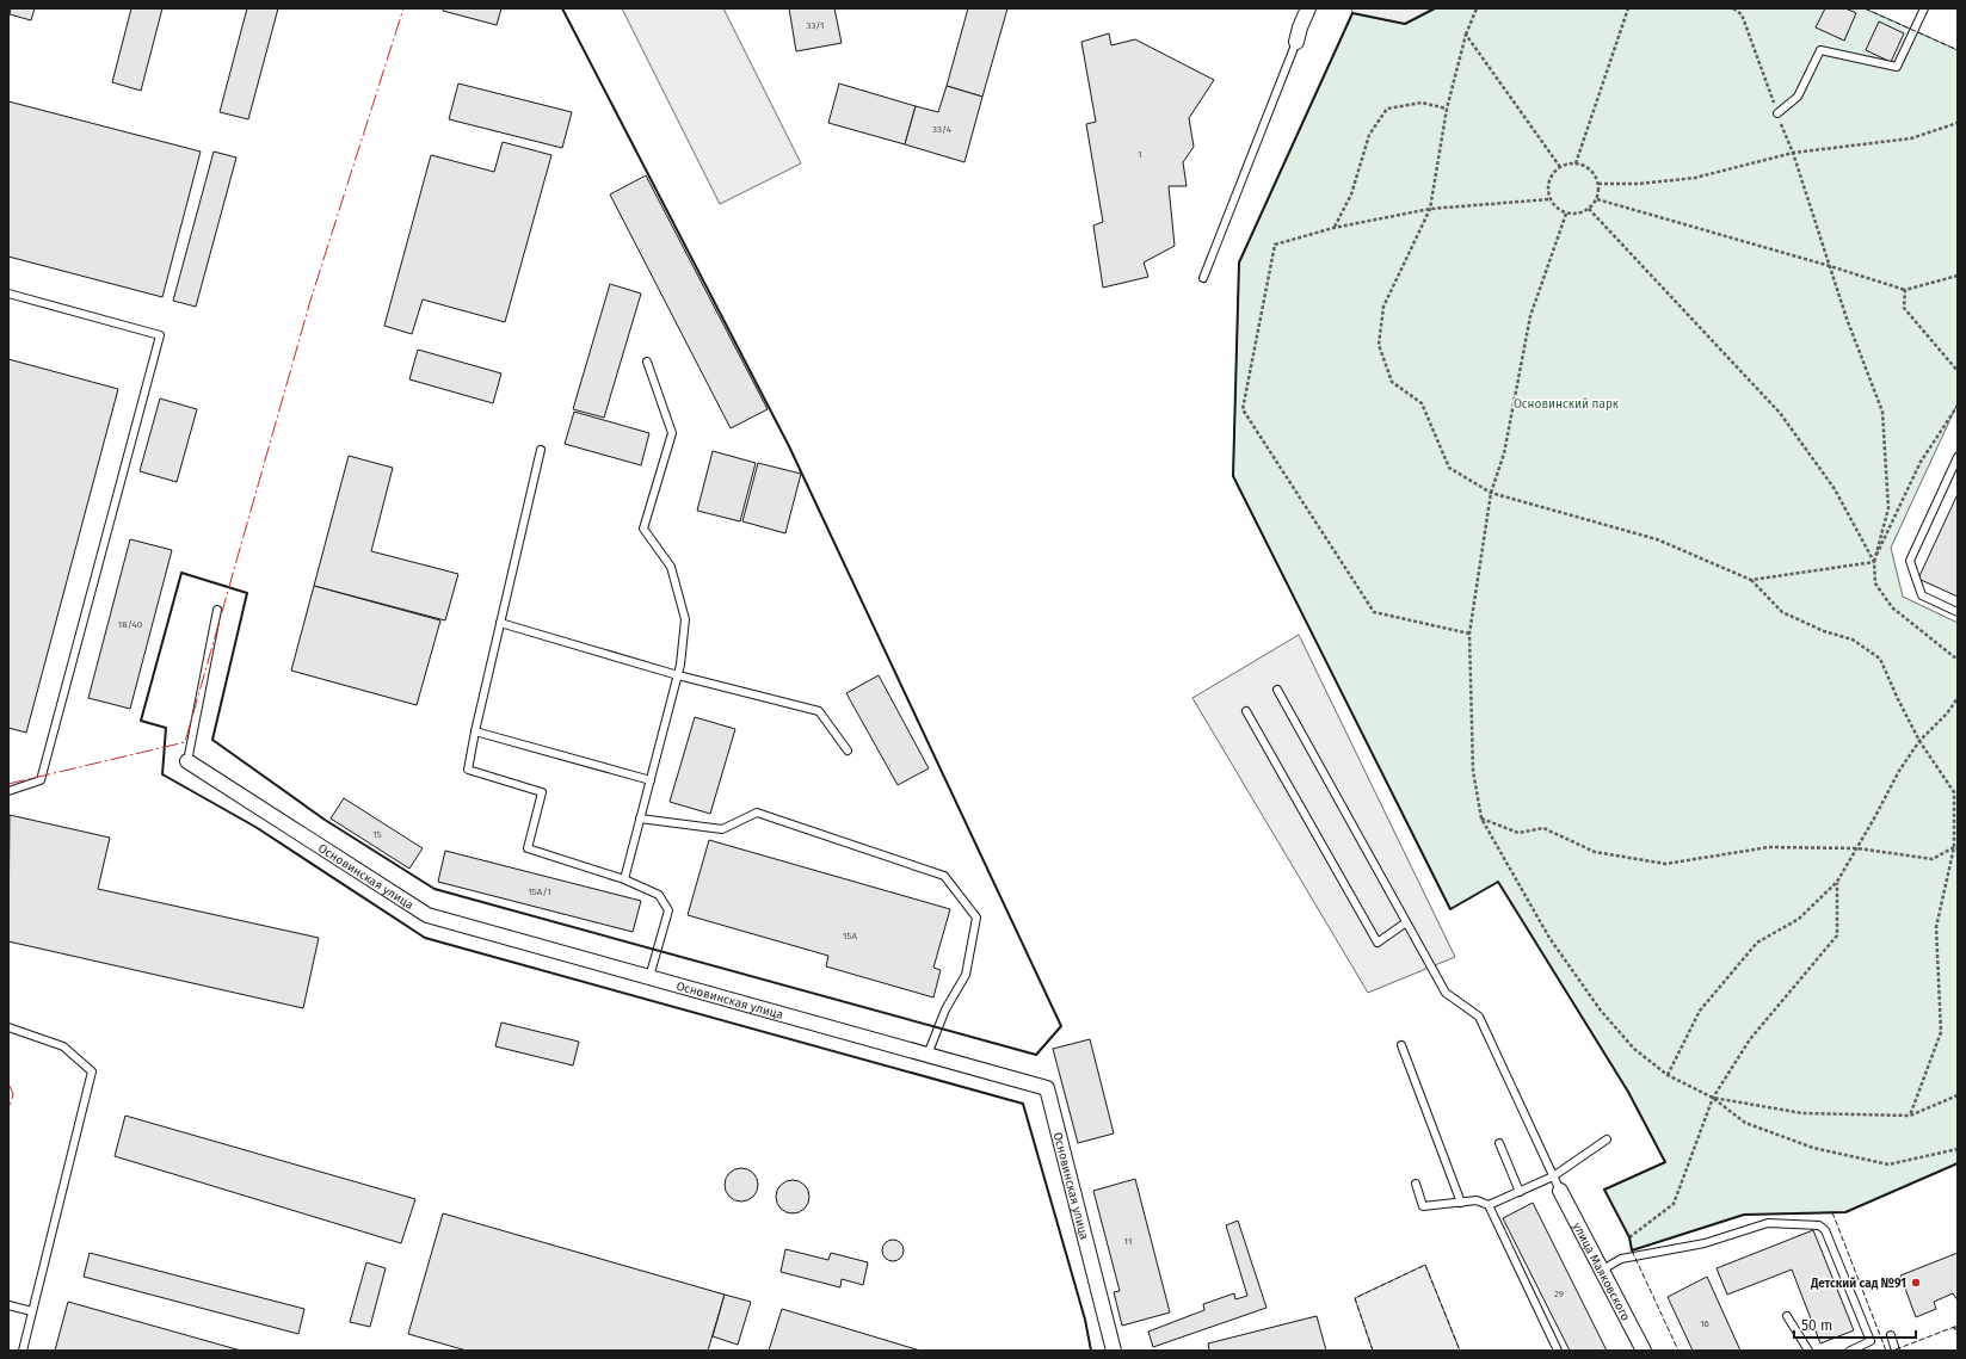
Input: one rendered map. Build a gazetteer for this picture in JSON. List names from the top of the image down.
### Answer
{
  "streets": {
    "street": ["Основинская улица", "улица Маяковского"]
  },
  "parks": ["Основинский парк"],
  "places": ["Детский сад №91"],
  "house_numbers": [
    "33/1",
    "33/4",
    "1",
    "18/40",
    "15",
    "15А/1",
    "15А",
    "11",
    "29",
    "16"
  ],
  "scale_bar": "50 m"
}
